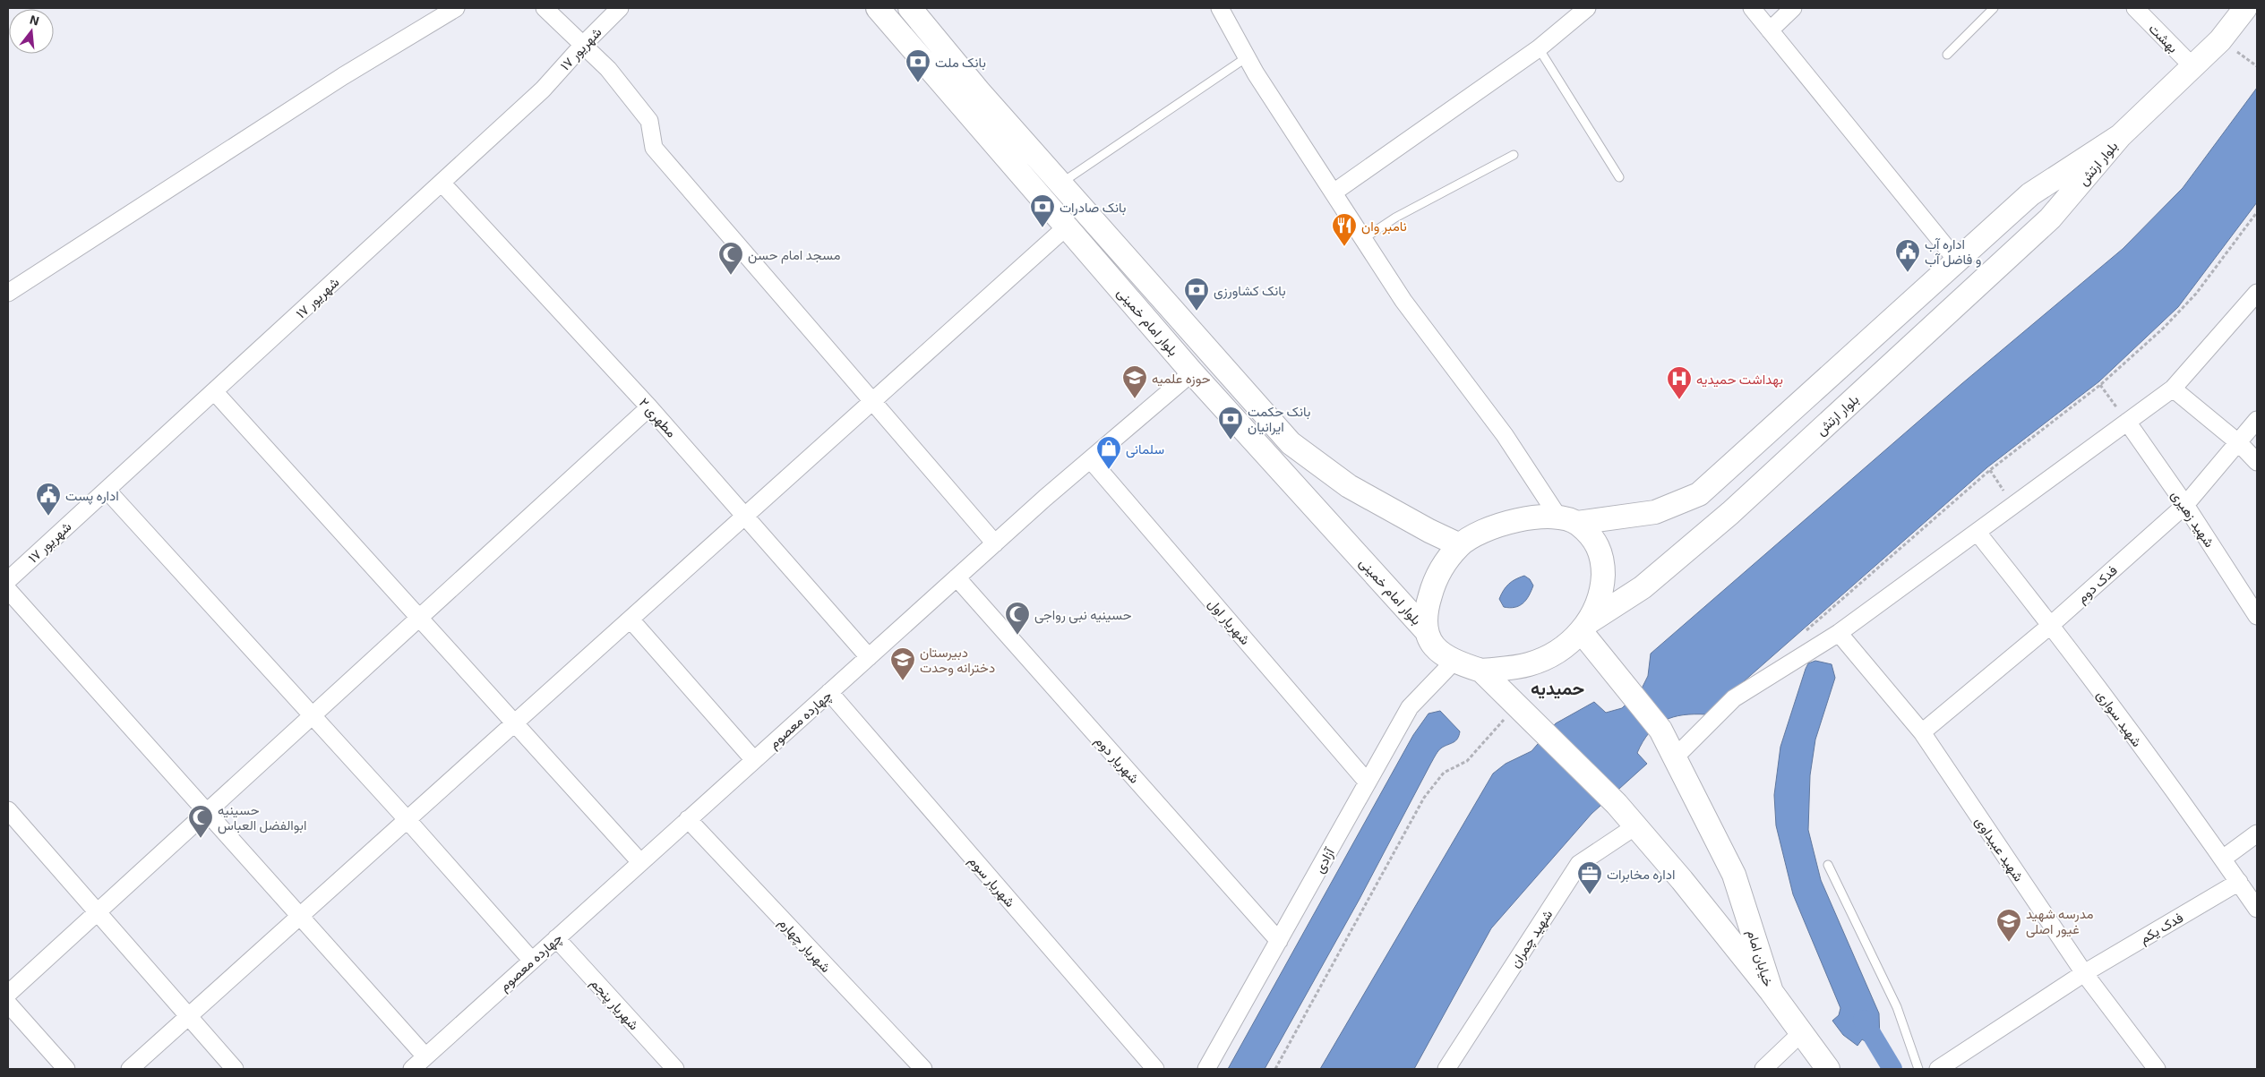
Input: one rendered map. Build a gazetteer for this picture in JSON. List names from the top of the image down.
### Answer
{
  "streets": {
    "main road": ["بلوار ارتش", "بلوار امام خمینی", "خیابان امام"],
    "street": [
      "بهشت",
      "۱۷ شهریور",
      "مطهری ۲",
      "شهید زهیری",
      "فدک دوم",
      "شهریار اول",
      "شهید سواری",
      "چهارده معصوم",
      "شهریار دوم",
      "شهید عبیداوی",
      "آزادی",
      "شهریار سوم",
      "فدک یکم",
      "شهید چمران",
      "شهریار چهارم",
      "شهریار پنجم"
    ]
  },
  "crossings": [
    ["۱۷ شهریور", "مطهری ۲"],
    ["بلوار ارتش", "بلوار امام خمینی"],
    ["بلوار ارتش", "خیابان امام"],
    ["بلوار امام خمینی", "چهارده معصوم"],
    ["بلوار امام خمینی", "آزادی"],
    ["مطهری ۲", "چهارده معصوم"],
    ["شهید زهیری", "فدک دوم"],
    ["فدک دوم", "شهید سواری"],
    ["فدک دوم", "شهید عبیداوی"],
    ["شهریار اول", "چهارده معصوم"],
    ["شهریار اول", "آزادی"],
    ["شهید سواری", "فدک یکم"],
    ["چهارده معصوم", "شهریار دوم"],
    ["چهارده معصوم", "شهریار سوم"],
    ["چهارده معصوم", "شهریار چهارم"],
    ["چهارده معصوم", "شهریار پنجم"],
    ["شهریار دوم", "آزادی"],
    ["شهید عبیداوی", "فدک یکم"],
    ["شهید چمران", "خیابان امام"]
  ],
  "districts": ["حمیدیه"],
  "places": {
    "bank": [
      "بانک ملت",
      "بانک صادرات",
      "بانک کشاورزی",
      "بانک حکمت ایرانیان"
    ],
    "restaurant": ["نامبر وان"],
    "public building": ["اداره آب و فاضل آب", "اداره پست"],
    "mosque": ["مسجد امام حسن", "حسینیه نبی رواجی", "حسینیه ابوالفضل العباس"],
    "school or university": ["حوزه علمیه", "دبیرستان دخترانه وحدت", "مدرسه شهید غیور اصلی"],
    "hospital": ["بهداشت حمیدیه"],
    "shop": ["سلمانی"],
    "office": ["اداره مخابرات"]
  },
  "north": "top"
}
